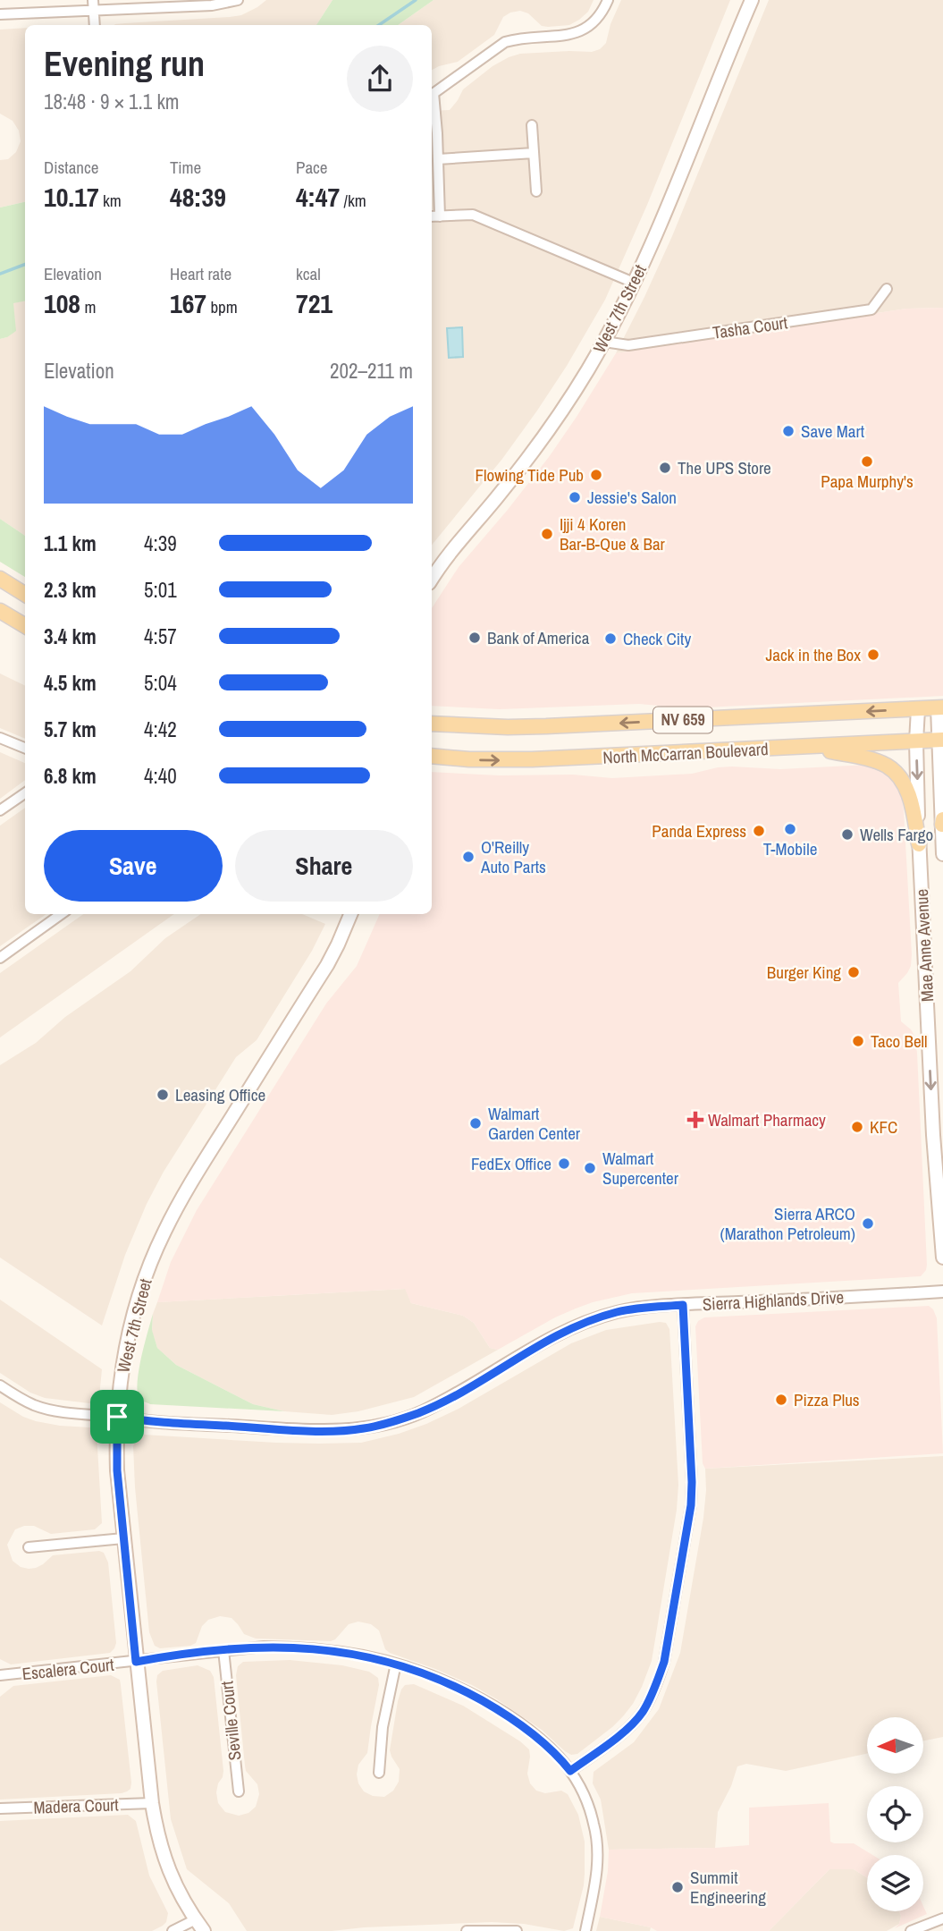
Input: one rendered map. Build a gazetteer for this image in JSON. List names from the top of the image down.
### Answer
{
  "streets": {
    "main road": [
      "West 7th Street",
      "NV 659",
      "North McCarran Boulevard",
      "Mae Anne Avenue"
    ],
    "street": [
      "Tasha Court",
      "Sierra Highlands Drive",
      "Escalera Court",
      "Seville Court",
      "Madera Court"
    ]
  },
  "crossings": [
    ["West 7th Street", "Tasha Court"],
    ["West 7th Street", "Sierra Highlands Drive"],
    ["West 7th Street", "Escalera Court"],
    ["West 7th Street", "Madera Court"],
    ["North McCarran Boulevard", "Mae Anne Avenue"],
    ["Escalera Court", "Seville Court"]
  ],
  "one_way": ["Mae Anne Avenue"],
  "places": {
    "other": [
      "Save Mart",
      "Papa Murphy's",
      "The UPS Store",
      "Flowing Tide Pub",
      "Jessie's Salon",
      "Ijji 4 Koren Bar-B-Que & Bar",
      "Bank of America",
      "Check City",
      "Jack in the Box",
      "T-Mobile",
      "Panda Express",
      "Wells Fargo",
      "O'Reilly Auto Parts",
      "Burger King",
      "Taco Bell",
      "Leasing Office",
      "Walmart Garden Center",
      "KFC",
      "FedEx Office",
      "Walmart Supercenter",
      "Sierra ARCO (Marathon Petroleum)",
      "Pizza Plus",
      "Summit Engineering"
    ],
    "health": ["Walmart Pharmacy"]
  },
  "north": "left",
  "page": {
    "heading": ["Evening run", "18:48 · 9 × 1.1 km"],
    "stats": [
      ["Distance", "10.17 km"],
      ["Time", "48:39"],
      ["Pace", "4:47 /km"],
      ["Elevation", "108 m"],
      ["Heart rate", "167 bpm"],
      ["kcal", "721"]
    ],
    "chart": ["Elevation", "202–211 m"],
    "list": [
      {
        "name": "1.1 km",
        "note": "4:39"
      },
      {
        "name": "2.3 km",
        "note": "5:01"
      },
      {
        "name": "3.4 km",
        "note": "4:57"
      },
      {
        "name": "4.5 km",
        "note": "5:04"
      },
      {
        "name": "5.7 km",
        "note": "4:42"
      },
      {
        "name": "6.8 km",
        "note": "4:40"
      }
    ],
    "buttons": ["Save", "Share"]
  }
}
